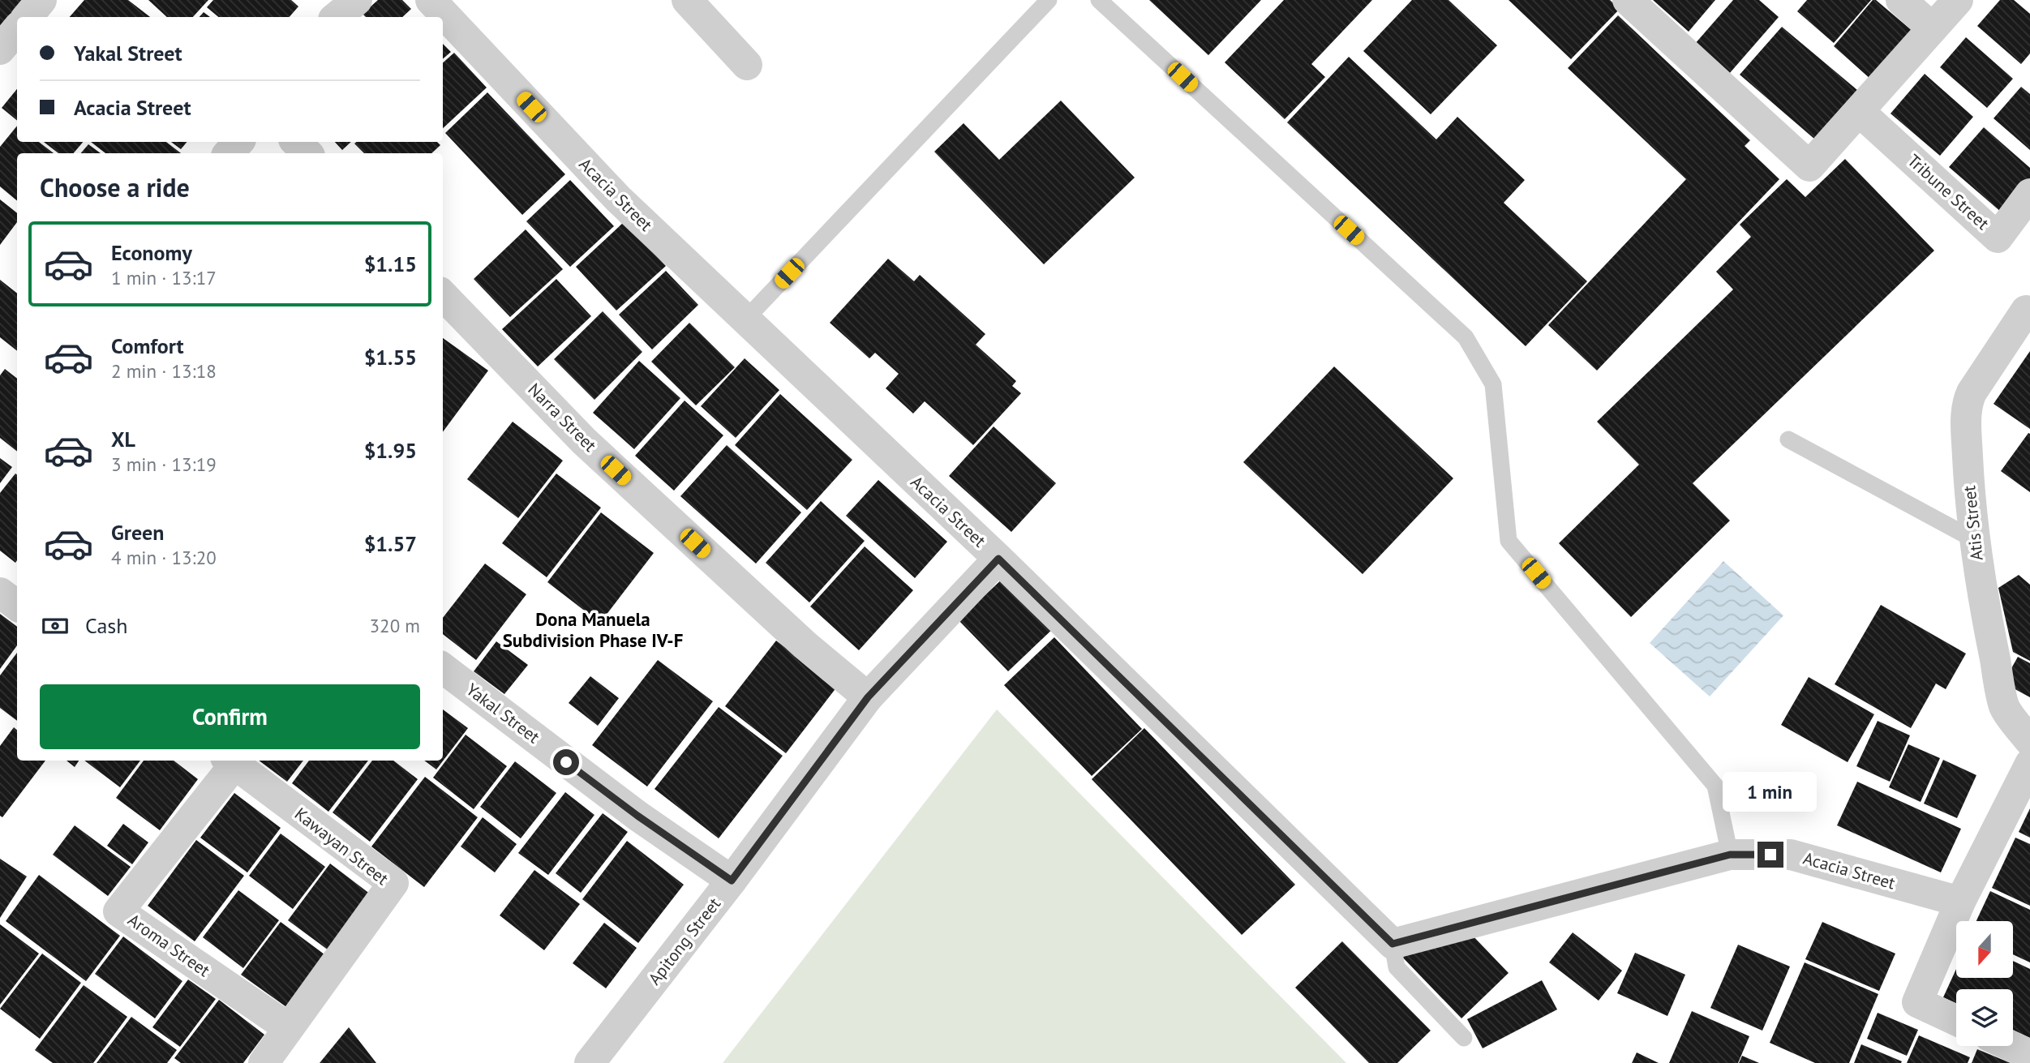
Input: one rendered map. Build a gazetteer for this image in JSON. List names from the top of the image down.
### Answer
{
  "streets": {
    "street": [
      "Tribune Street",
      "Acacia Street",
      "Narra Street",
      "Atis Street",
      "Yakal Street",
      "Kawayan Street",
      "Apitong Street",
      "Aroma Street"
    ]
  },
  "crossings": [
    ["Acacia Street", "Apitong Street"],
    ["Narra Street", "Apitong Street"],
    ["Yakal Street", "Apitong Street"],
    ["Kawayan Street", "Aroma Street"]
  ],
  "districts": ["Dona Manuela Subdivision Phase IV-F"],
  "north": "bottom",
  "page": {
    "banner": ["Yakal Street", "Acacia Street"],
    "heading": "Choose a ride",
    "list": [
      {
        "name": "Economy",
        "note": "1 min · 13:17",
        "value": "$1.15"
      },
      {
        "name": "Comfort",
        "note": "2 min · 13:18",
        "value": "$1.55"
      },
      {
        "name": "XL",
        "note": "3 min · 13:19",
        "value": "$1.95"
      },
      {
        "name": "Green",
        "note": "4 min · 13:20",
        "value": "$1.57"
      }
    ],
    "pay": ["Cash", "320 m"],
    "buttons": "Confirm",
    "bubble": "1 min"
  }
}
